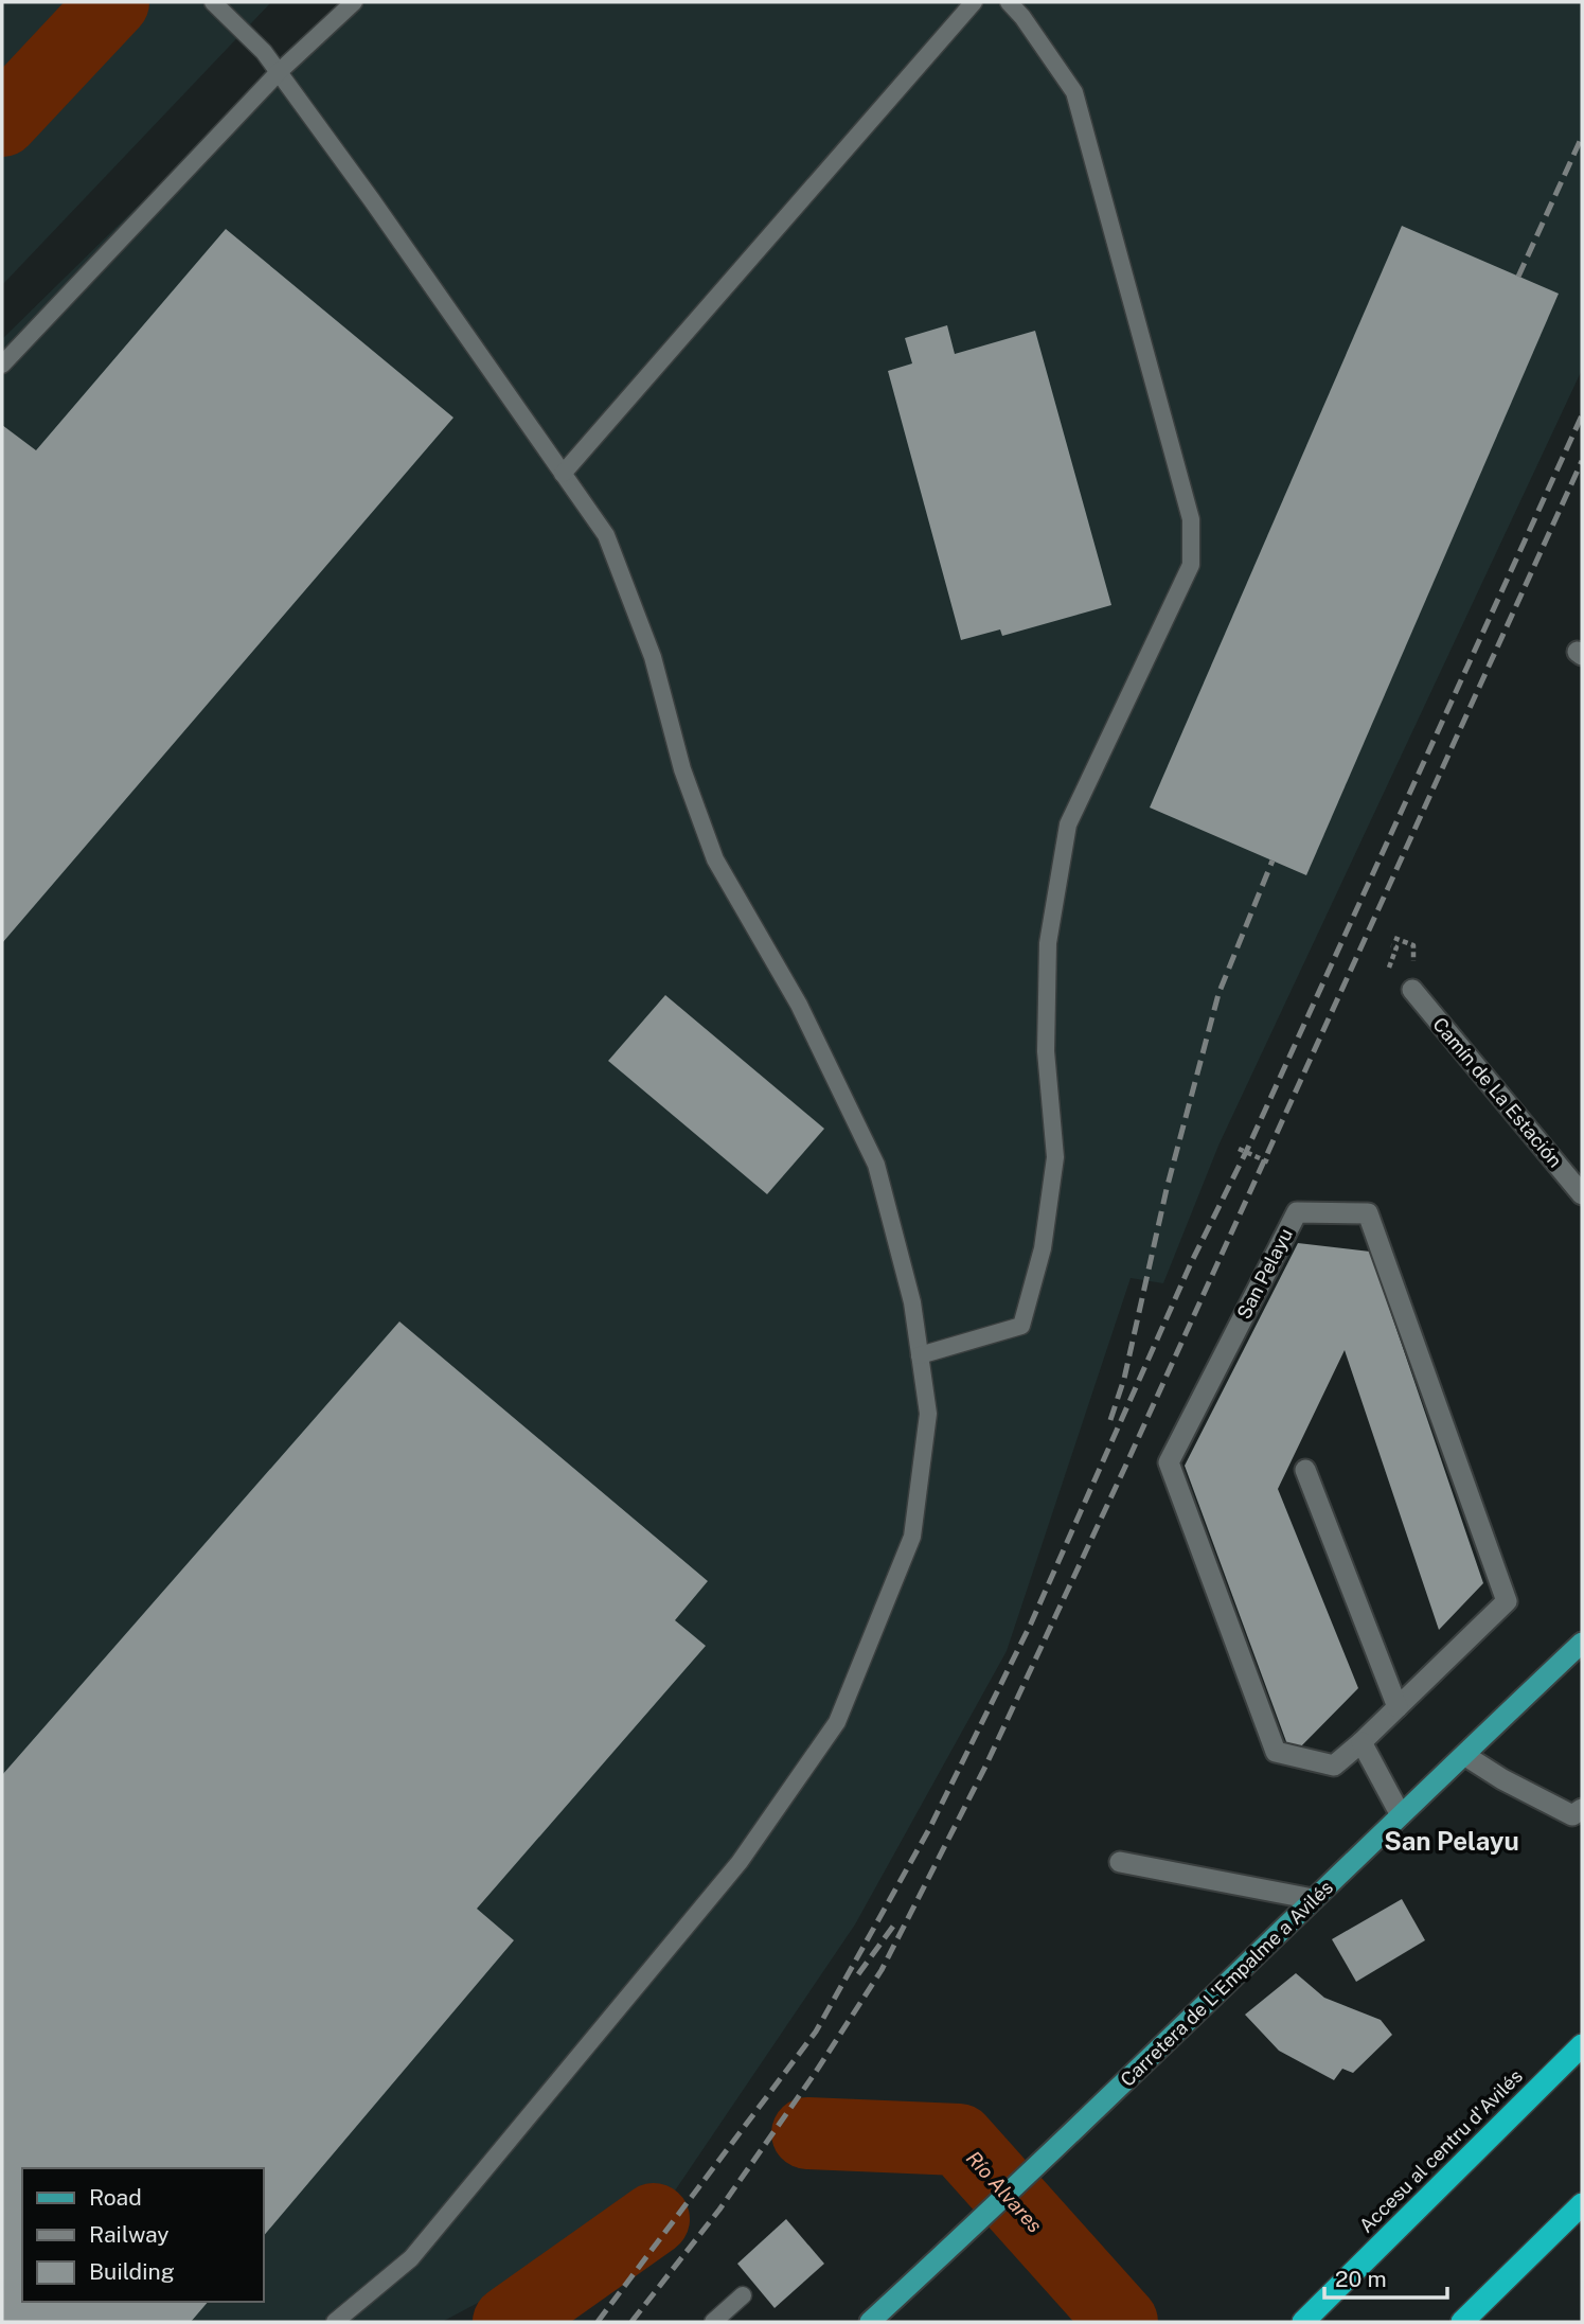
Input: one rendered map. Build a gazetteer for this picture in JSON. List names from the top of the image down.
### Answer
{
  "streets": {
    "highway": ["Accesu al centru d'Avilés"],
    "main road": ["Carretera de L'Empalme a Avilés"],
    "street": ["Camín de La Estación", "San Pelayu"]
  },
  "districts": ["San Pelayu"],
  "water": ["Río Alvares"],
  "legend": ["Road", "Railway", "Building"],
  "scale_bar": "20 m"
}
